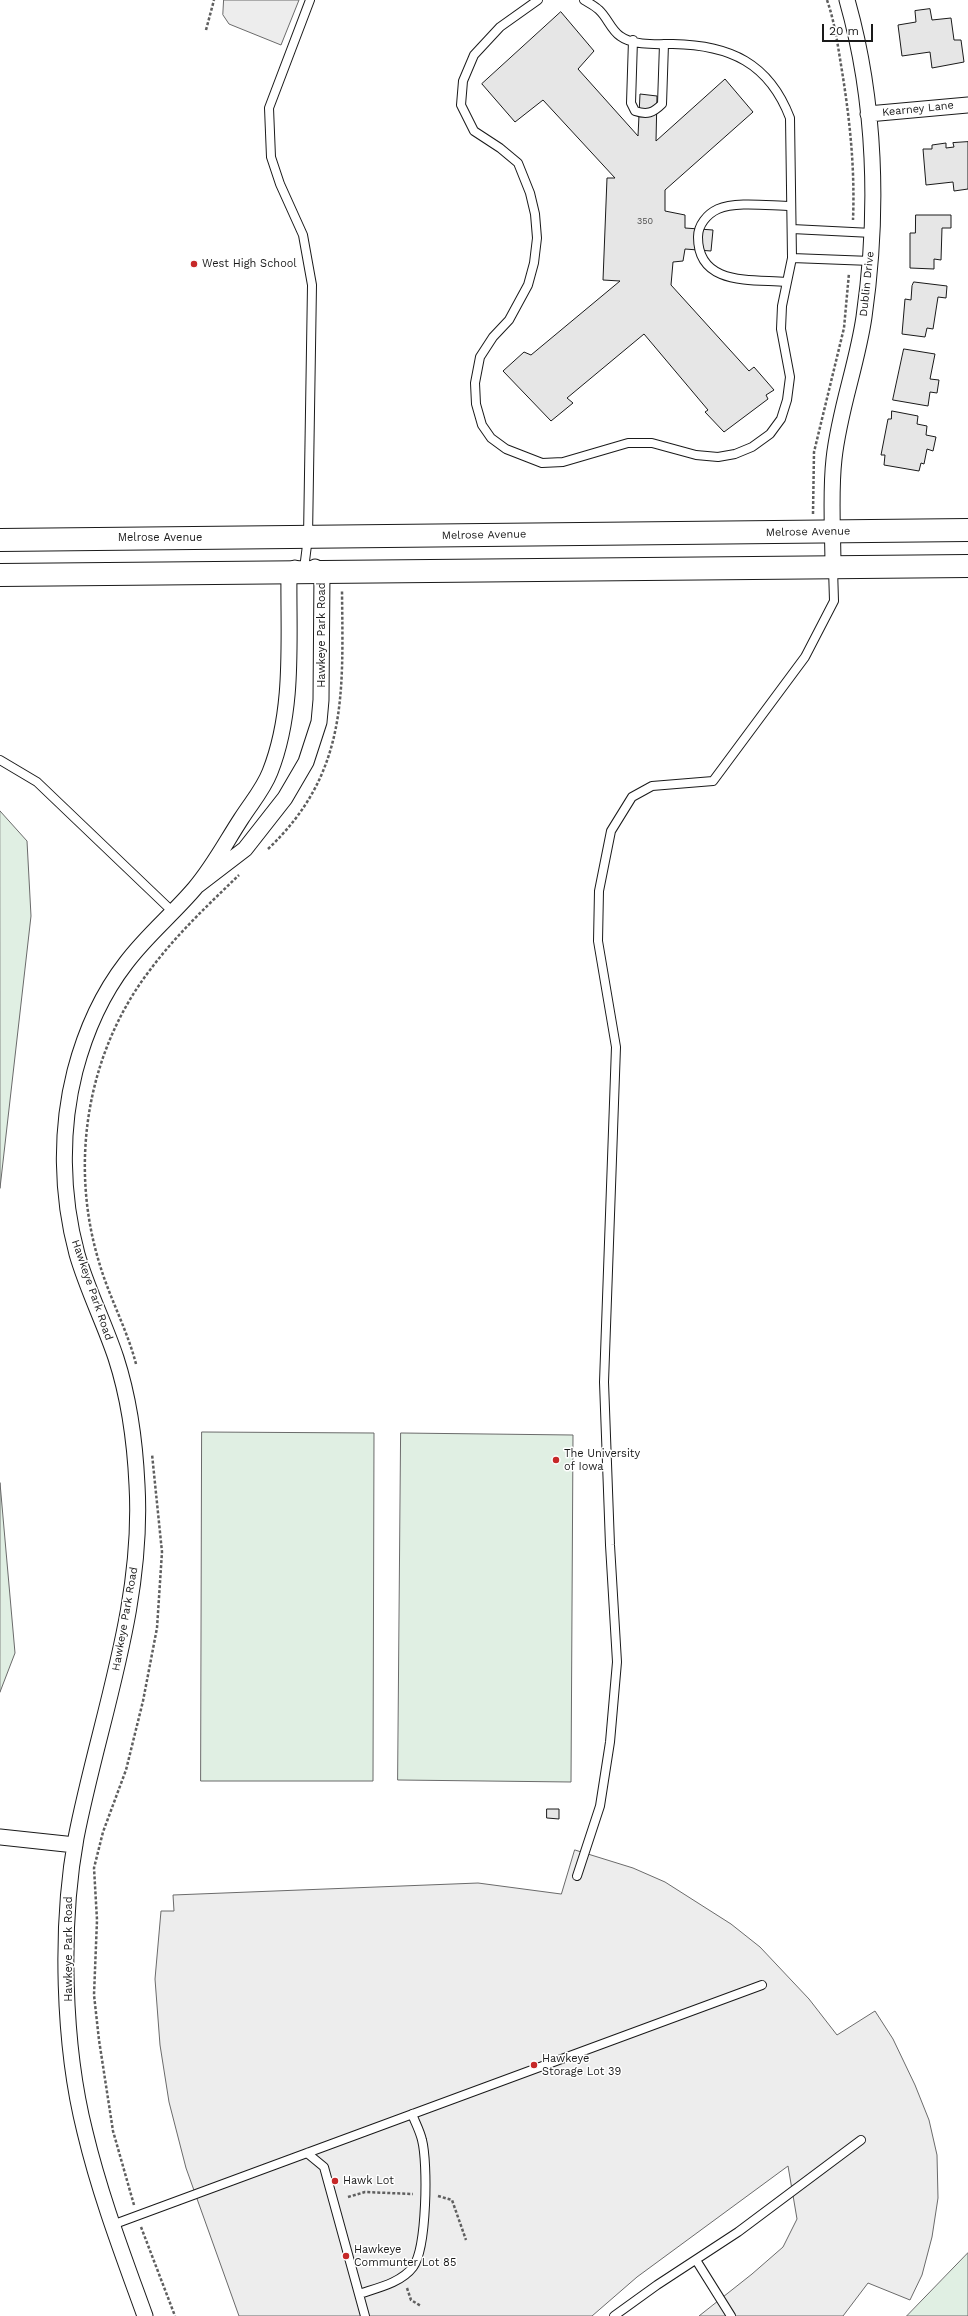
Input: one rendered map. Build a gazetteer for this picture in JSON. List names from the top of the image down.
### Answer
{
  "streets": {
    "main road": ["Melrose Avenue"],
    "street": ["Kearney Lane", "Dublin Drive", "Hawkeye Park Road"]
  },
  "crossings": [
    ["Kearney Lane", "Dublin Drive"],
    ["Dublin Drive", "Melrose Avenue"]
  ],
  "places": [
    "West High School",
    "The University of Iowa",
    "Hawkeye Storage Lot 39",
    "Hawk Lot",
    "Hawkeye Communter Lot 85"
  ],
  "house_numbers": ["350"],
  "scale_bar": "20 m"
}
